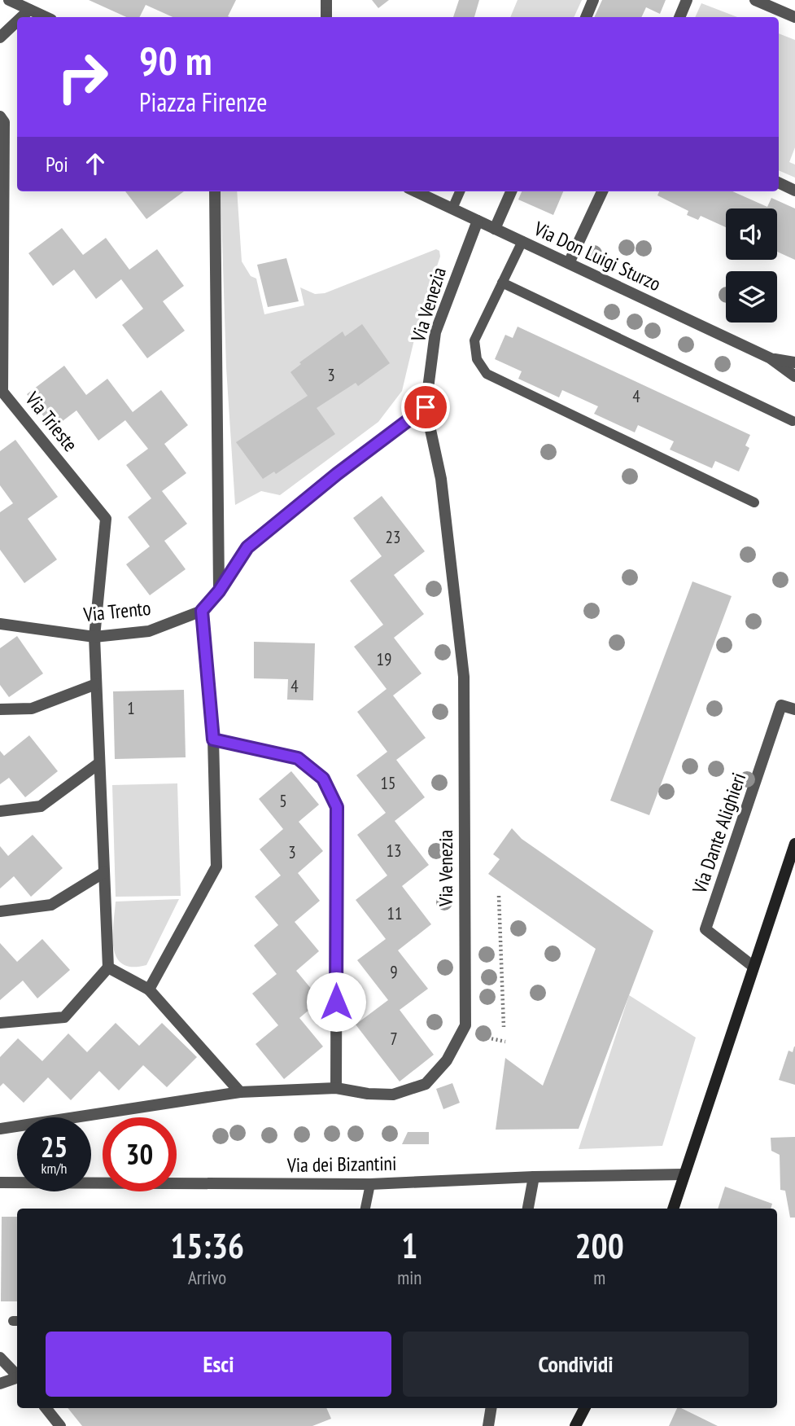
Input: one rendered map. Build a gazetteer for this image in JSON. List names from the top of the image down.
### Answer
{
  "streets": {
    "street": [
      "Via Don Luigi Sturzo",
      "Via Venezia",
      "Via Trieste",
      "Via Trento",
      "Via Dante Alighieri",
      "Via dei Bizantini"
    ]
  },
  "crossings": [
    ["Via Don Luigi Sturzo", "Via Venezia"],
    ["Via Trieste", "Via Trento"]
  ],
  "house_numbers": [
    "3",
    "4",
    "23",
    "19",
    "4",
    "1",
    "15",
    "5",
    "13",
    "3",
    "11",
    "9",
    "7"
  ],
  "page": {
    "turn": ["90 m", "Piazza Firenze"],
    "then": "Poi",
    "speed": "25 km/h",
    "limit": "30",
    "eta": [
      "15:36",
      "Arrivo",
      "1",
      "min",
      "200",
      "m"
    ],
    "buttons": ["Esci", "Condividi"]
  }
}
